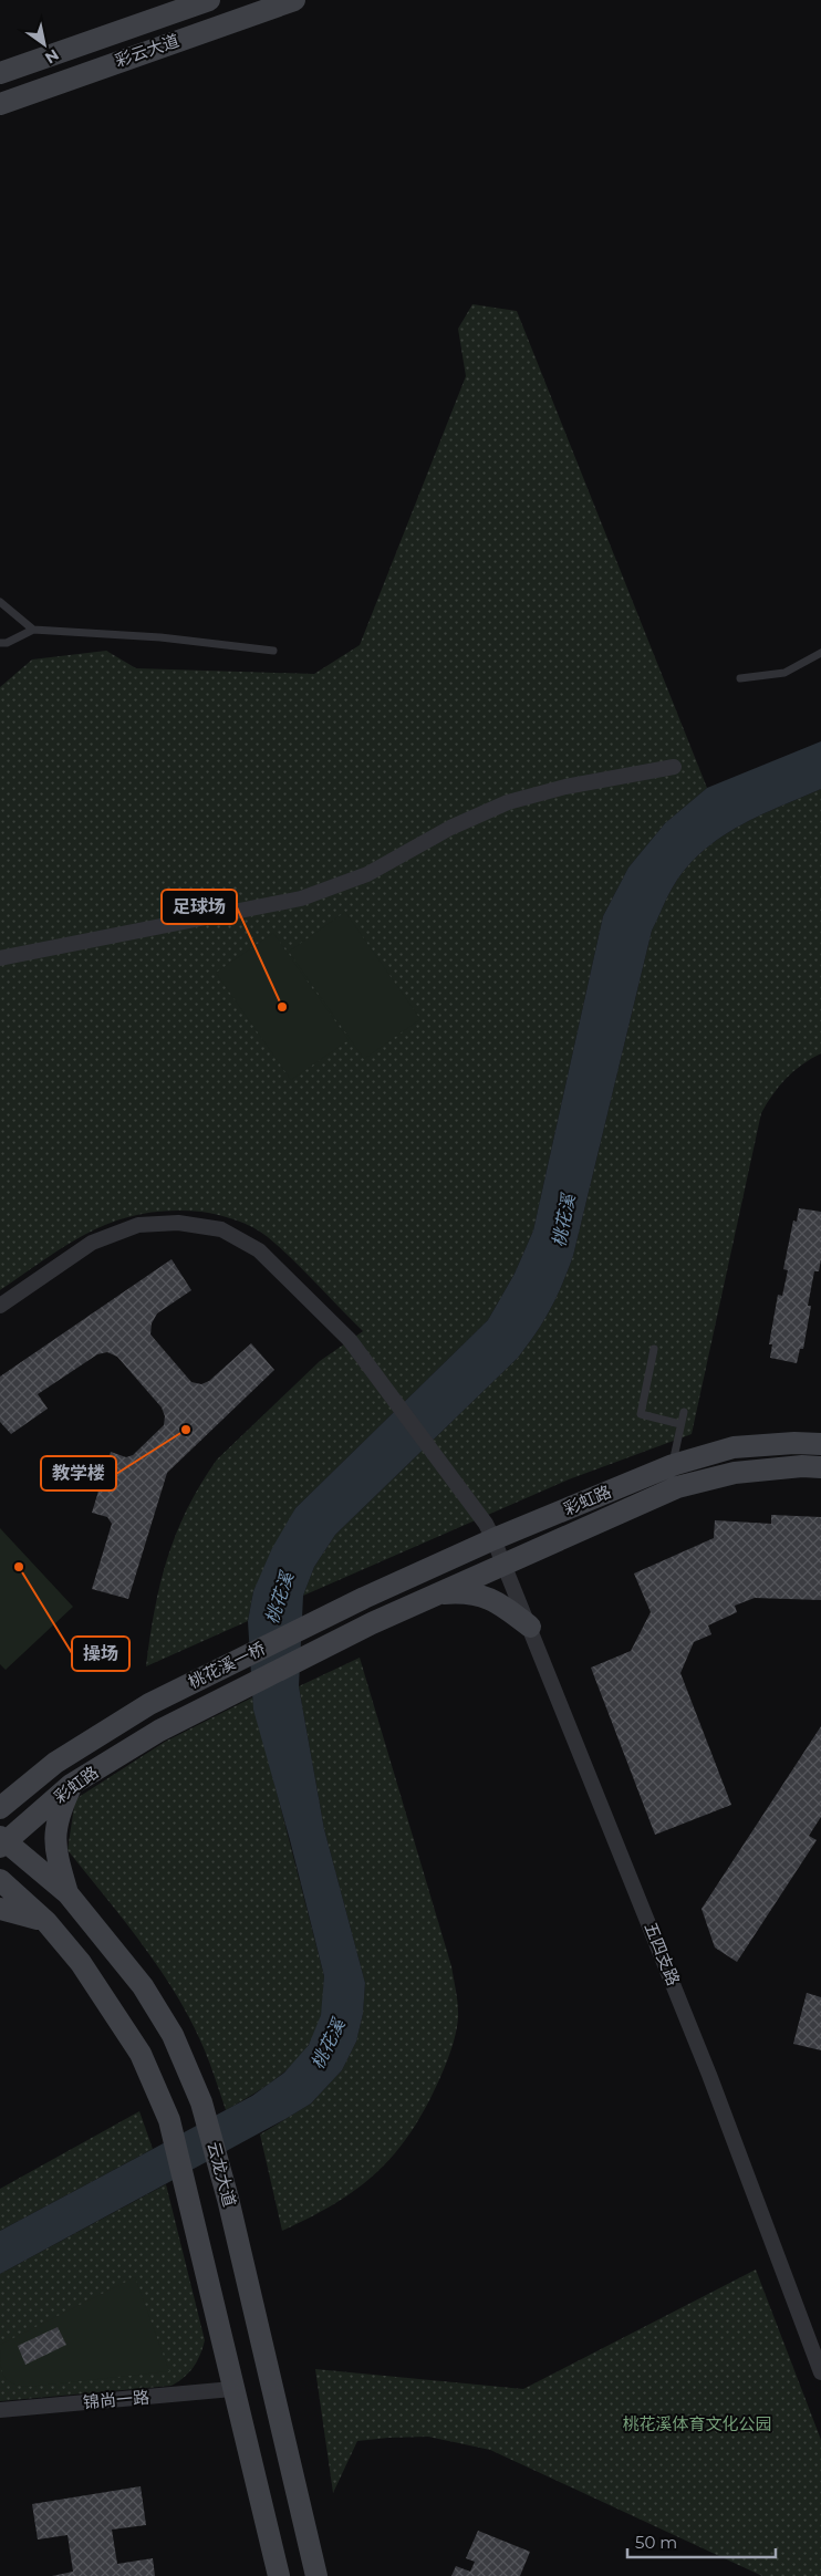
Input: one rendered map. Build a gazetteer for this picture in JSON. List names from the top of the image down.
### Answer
{
  "streets": {
    "main road": [
      "彩云大道",
      "彩虹路",
      "桃花溪一桥",
      "云龙大道"
    ],
    "street": ["五四支路", "锦尚一路"]
  },
  "crossings": [
    ["彩虹路", "桃花溪一桥"],
    ["彩虹路", "五四支路"],
    ["彩虹路", "云龙大道"]
  ],
  "water": ["桃花溪"],
  "parks": ["桃花溪体育文化公园"],
  "places": ["足球场", "教学楼", "操场"],
  "scale_bar": "50 m",
  "north": "bottom right"
}
